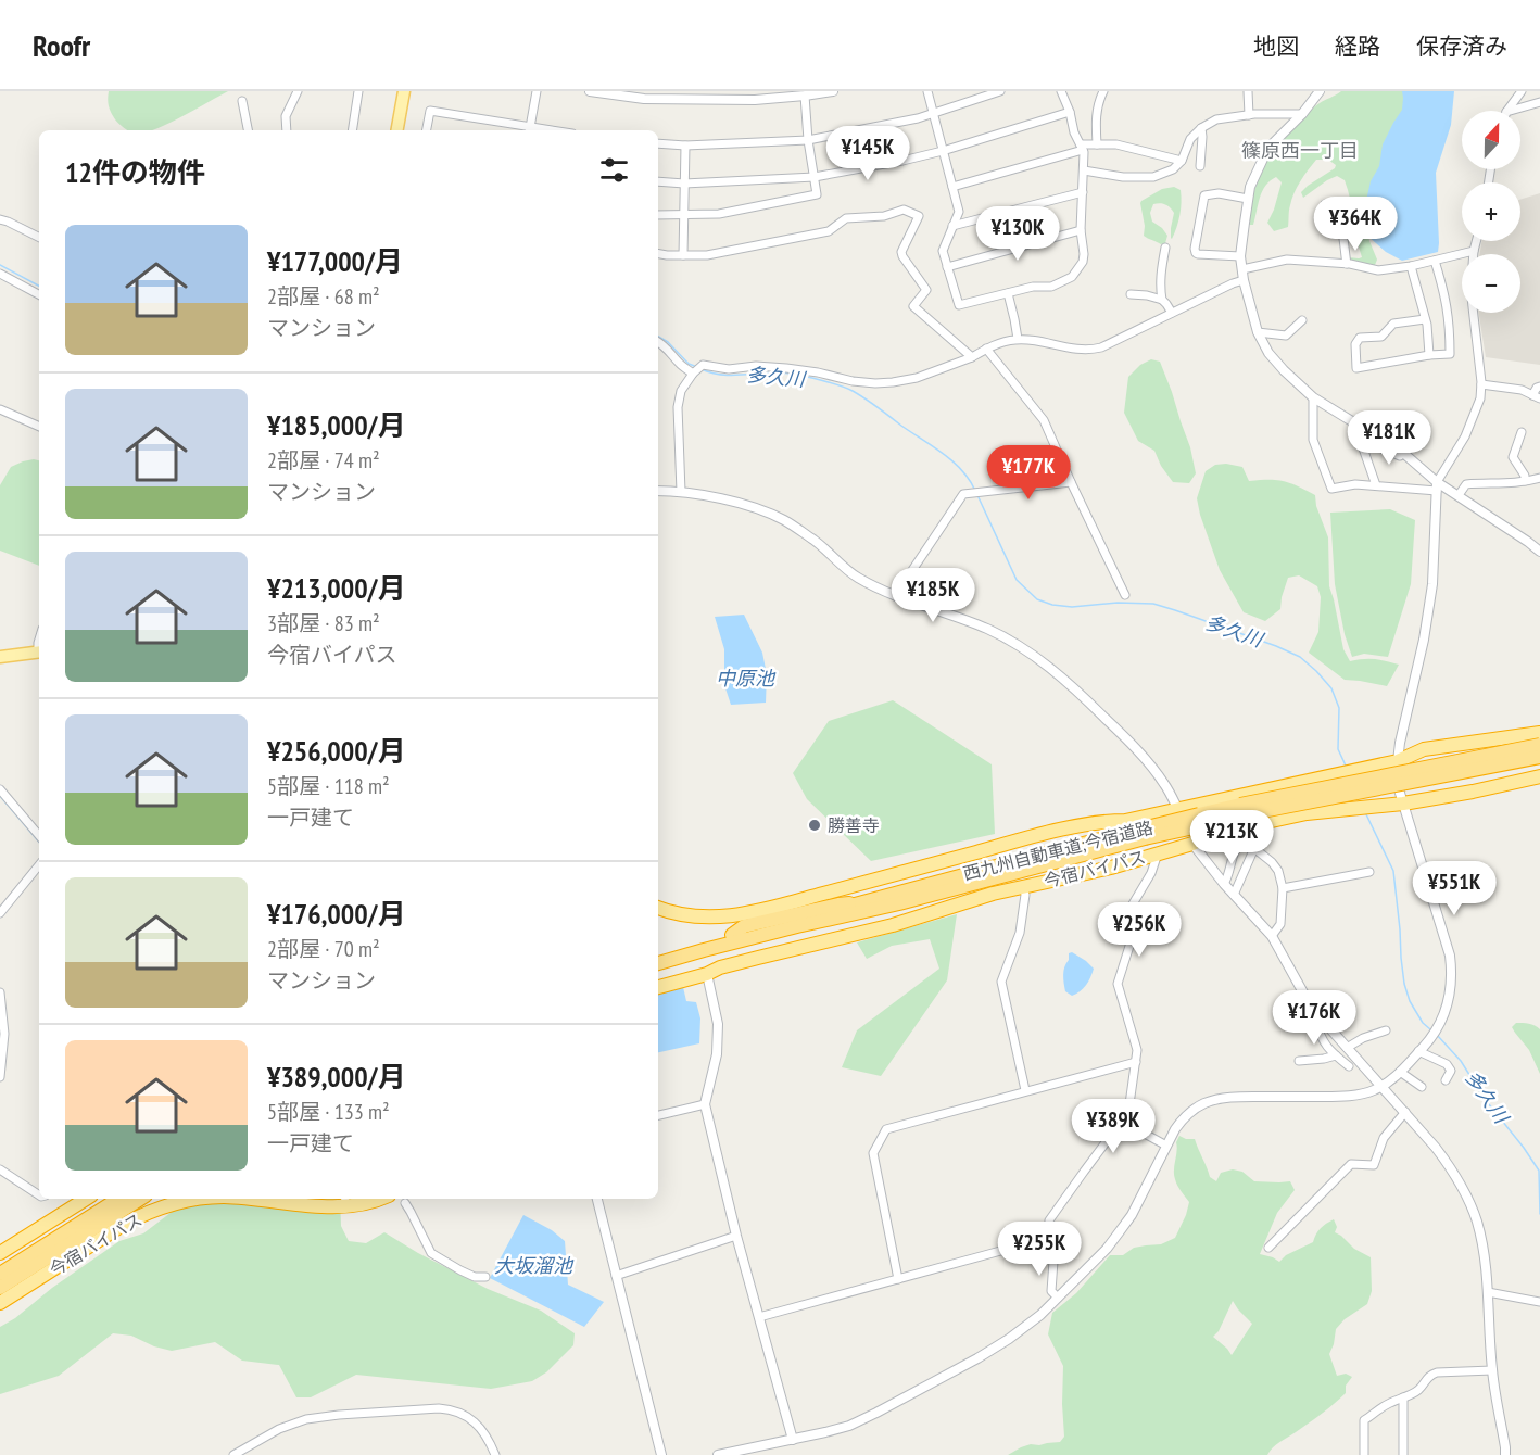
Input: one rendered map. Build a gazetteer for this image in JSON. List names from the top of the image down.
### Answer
{
  "streets": {
    "highway": ["西九州自動車道;今宿道路", "今宿バイパス"]
  },
  "districts": ["篠原西一丁目"],
  "water": ["多久川", "中原池", "大坂溜池"],
  "places": ["勝善寺"],
  "north": "top",
  "page": {
    "header": "Roofr",
    "nav": ["地図", "経路", "保存済み"],
    "map_buttons": ["+", "−"],
    "price": [
      "¥145K",
      "¥364K",
      "¥130K",
      "¥181K",
      "¥177K",
      "¥185K",
      "¥213K",
      "¥551K",
      "¥256K",
      "¥176K",
      "¥389K",
      "¥255K"
    ],
    "heading": "12件の物件",
    "list": [
      {
        "name": "¥177,000/月",
        "note": "2部屋 · 68 m² · マンション"
      },
      {
        "name": "¥185,000/月",
        "note": "2部屋 · 74 m² · マンション"
      },
      {
        "name": "¥213,000/月",
        "note": "3部屋 · 83 m² · 今宿バイパス"
      },
      {
        "name": "¥256,000/月",
        "note": "5部屋 · 118 m² · 一戸建て"
      },
      {
        "name": "¥176,000/月",
        "note": "2部屋 · 70 m² · マンション"
      },
      {
        "name": "¥389,000/月",
        "note": "5部屋 · 133 m² · 一戸建て"
      }
    ]
  }
}
